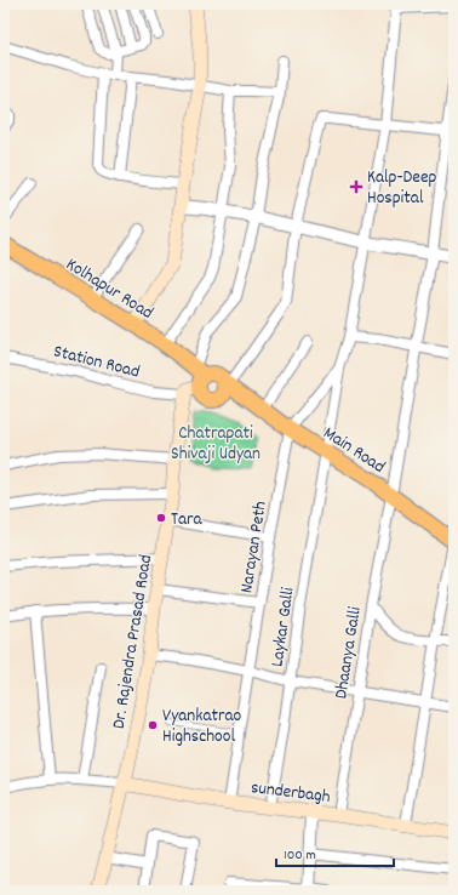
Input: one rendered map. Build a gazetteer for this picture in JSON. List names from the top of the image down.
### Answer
{
  "streets": {
    "main road": [
      "Kolhapur Road",
      "Main Road",
      "Dr. Rajendra Prasad Road",
      "sunderbagh"
    ],
    "street": [
      "Station Road",
      "Narayan Peth",
      "Laykar Galli",
      "Dhaanya Galli"
    ]
  },
  "crossings": [
    ["Kolhapur Road", "Main Road"],
    ["Station Road", "Dr. Rajendra Prasad Road"],
    ["Main Road", "Narayan Peth"],
    ["Main Road", "Laykar Galli"],
    ["Main Road", "Dhaanya Galli"],
    ["Narayan Peth", "sunderbagh"],
    ["Laykar Galli", "sunderbagh"],
    ["Dr. Rajendra Prasad Road", "sunderbagh"],
    ["Dhaanya Galli", "sunderbagh"]
  ],
  "parks": ["Chatrapati Shivaji Udyan"],
  "places": {
    "health": ["Kalp-Deep Hospital"],
    "other": ["Tara", "Vyankatrao Highschool"]
  },
  "scale_bar": "100 m"
}
